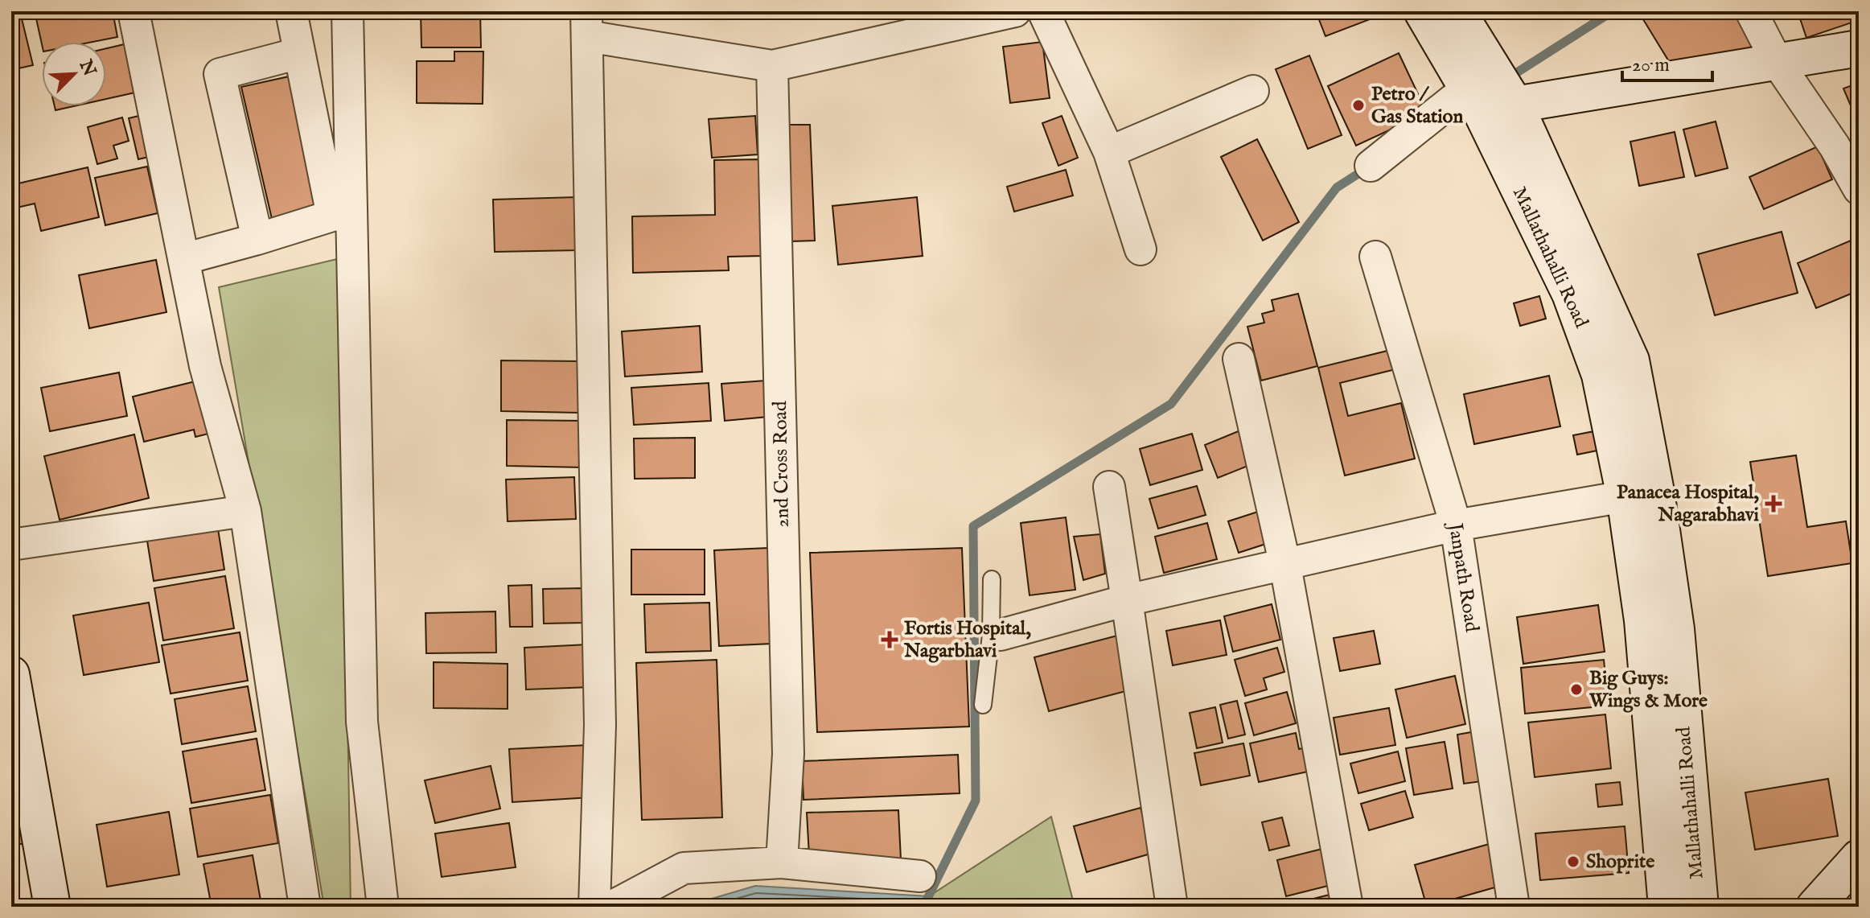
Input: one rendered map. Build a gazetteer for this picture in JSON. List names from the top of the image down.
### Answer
{
  "streets": {
    "main road": ["Mallathahalli Road"],
    "street": ["2nd Cross Road", "Janpath Road"]
  },
  "places": {
    "other": ["Petro / Gas Station", "Big Guys: Wings & More", "Shoprite"],
    "health": ["Panacea Hospital, Nagarabhavi", "Fortis Hospital, Nagarbhavi"]
  },
  "scale_bar": "20 m",
  "north": "top right"
}
